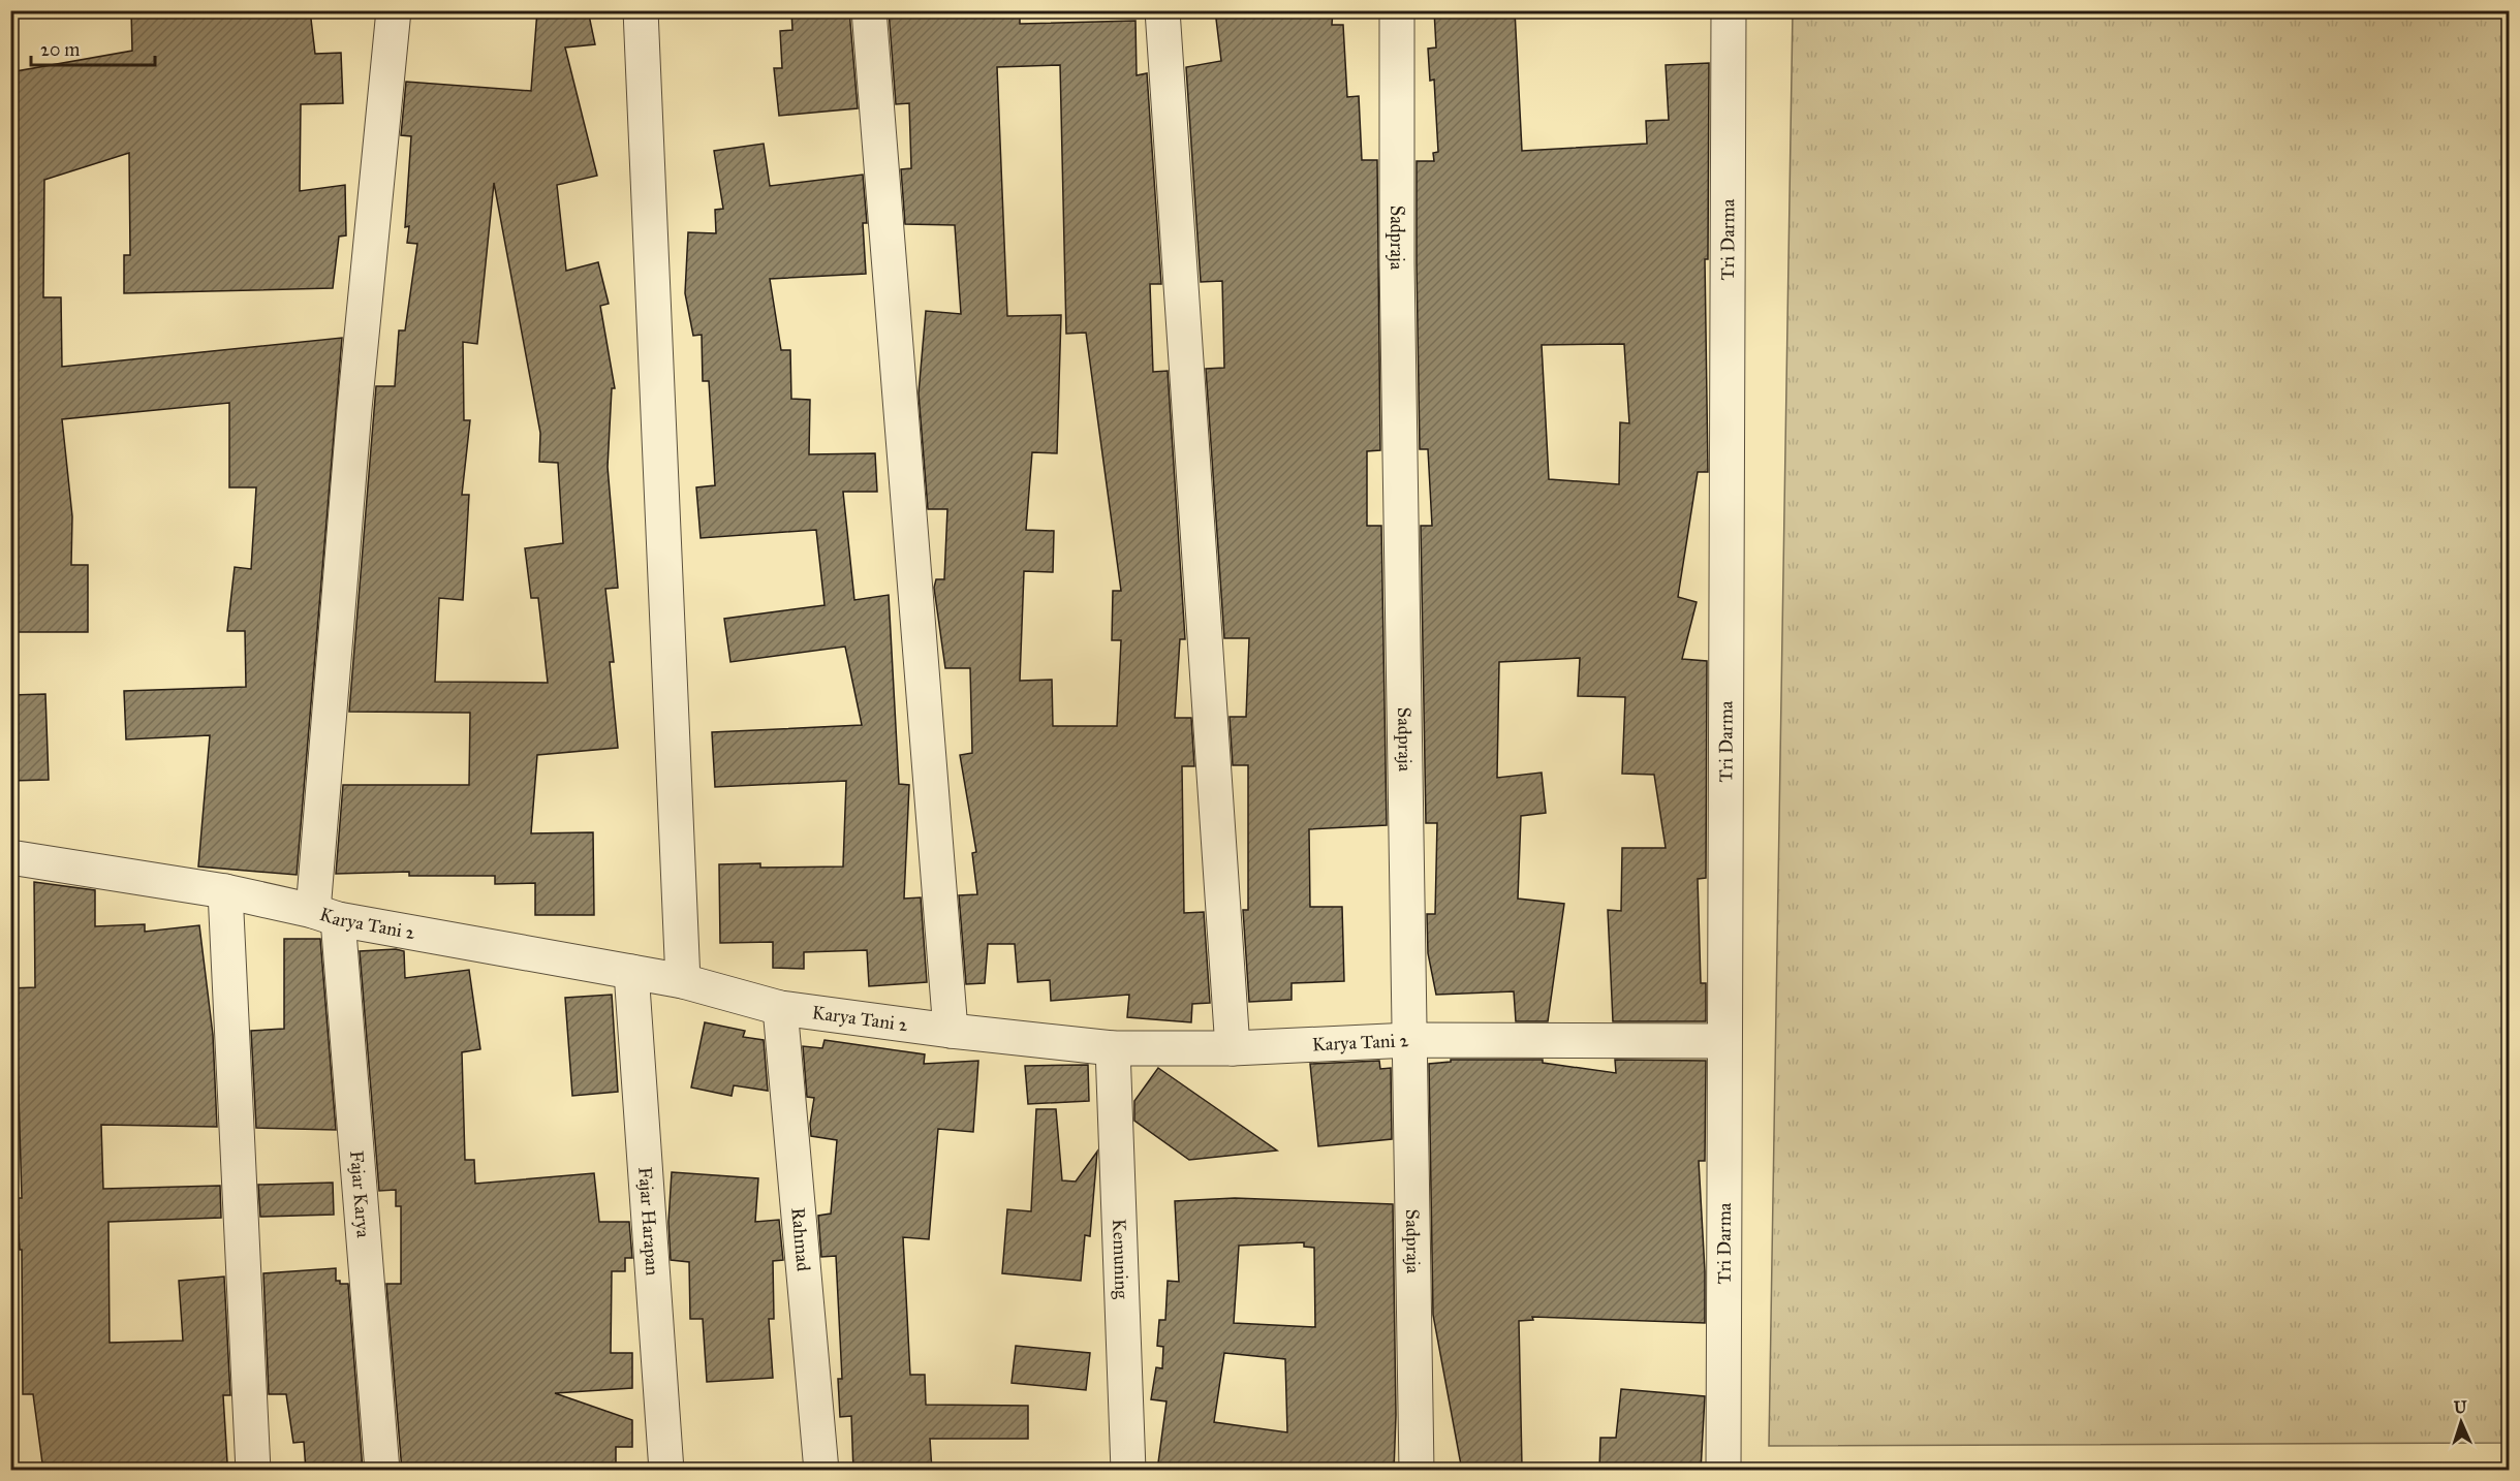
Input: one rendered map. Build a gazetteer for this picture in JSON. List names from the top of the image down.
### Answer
{
  "streets": {
    "street": [
      "Sadpraja",
      "Tri Darma",
      "Karya Tani 2",
      "Fajar Karya",
      "Fajar Harapan",
      "Rahmad",
      "Kemuning"
    ]
  },
  "crossings": [
    ["Sadpraja", "Karya Tani 2"],
    ["Tri Darma", "Karya Tani 2"],
    ["Karya Tani 2", "Fajar Karya"],
    ["Karya Tani 2", "Fajar Harapan"],
    ["Karya Tani 2", "Rahmad"],
    ["Karya Tani 2", "Kemuning"]
  ],
  "scale_bar": "20 m",
  "north": "top"
}
